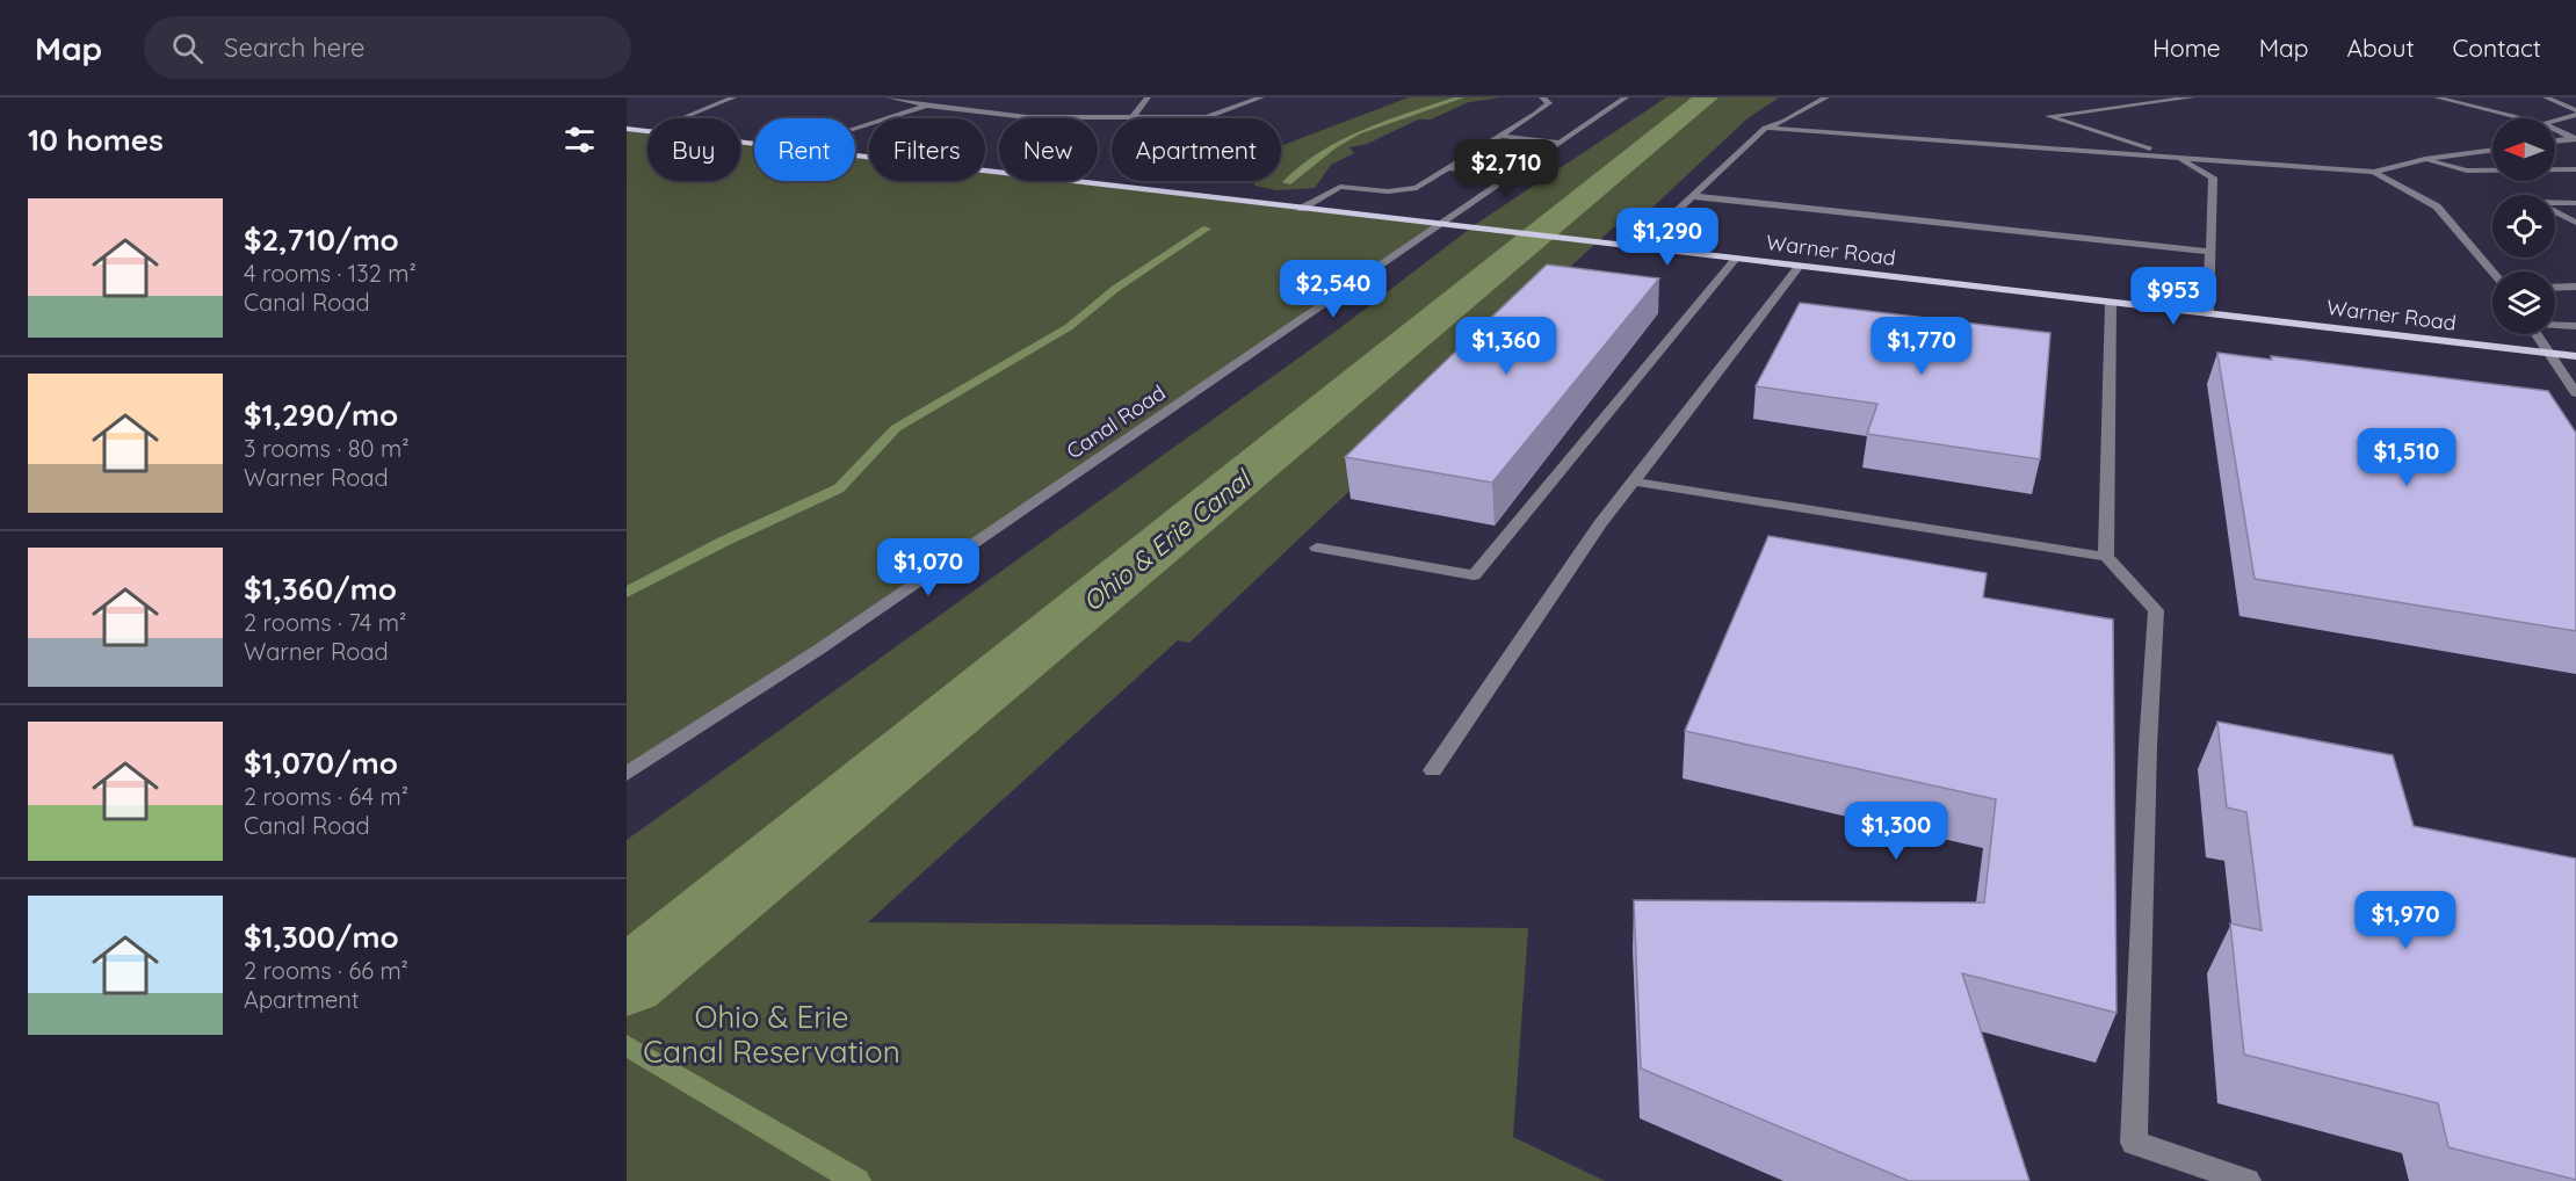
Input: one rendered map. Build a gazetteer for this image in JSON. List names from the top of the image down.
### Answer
{
  "streets": {
    "main road": ["Warner Road"],
    "street": ["Canal Road"]
  },
  "crossings": [
    ["Warner Road", "Canal Road"]
  ],
  "water": ["Ohio & Erie Canal"],
  "parks": ["Ohio & Erie Canal Reservation"],
  "north": "left",
  "page": {
    "header": "Map",
    "search": "Search here",
    "nav": [
      "Home",
      "Map",
      "About",
      "Contact"
    ],
    "heading": "10 homes",
    "chip": [
      "Buy",
      "Rent",
      "Filters",
      "New",
      "Apartment"
    ],
    "price": [
      "$2,710",
      "$1,290",
      "$2,540",
      "$953",
      "$1,360",
      "$1,770",
      "$1,510",
      "$1,070",
      "$1,300",
      "$1,970"
    ],
    "list": [
      {
        "name": "$2,710/mo",
        "note": "4 rooms · 132 m² · Canal Road"
      },
      {
        "name": "$1,290/mo",
        "note": "3 rooms · 80 m² · Warner Road"
      },
      {
        "name": "$1,360/mo",
        "note": "2 rooms · 74 m² · Warner Road"
      },
      {
        "name": "$1,070/mo",
        "note": "2 rooms · 64 m² · Canal Road"
      },
      {
        "name": "$1,300/mo",
        "note": "2 rooms · 66 m² · Apartment"
      }
    ]
  }
}
